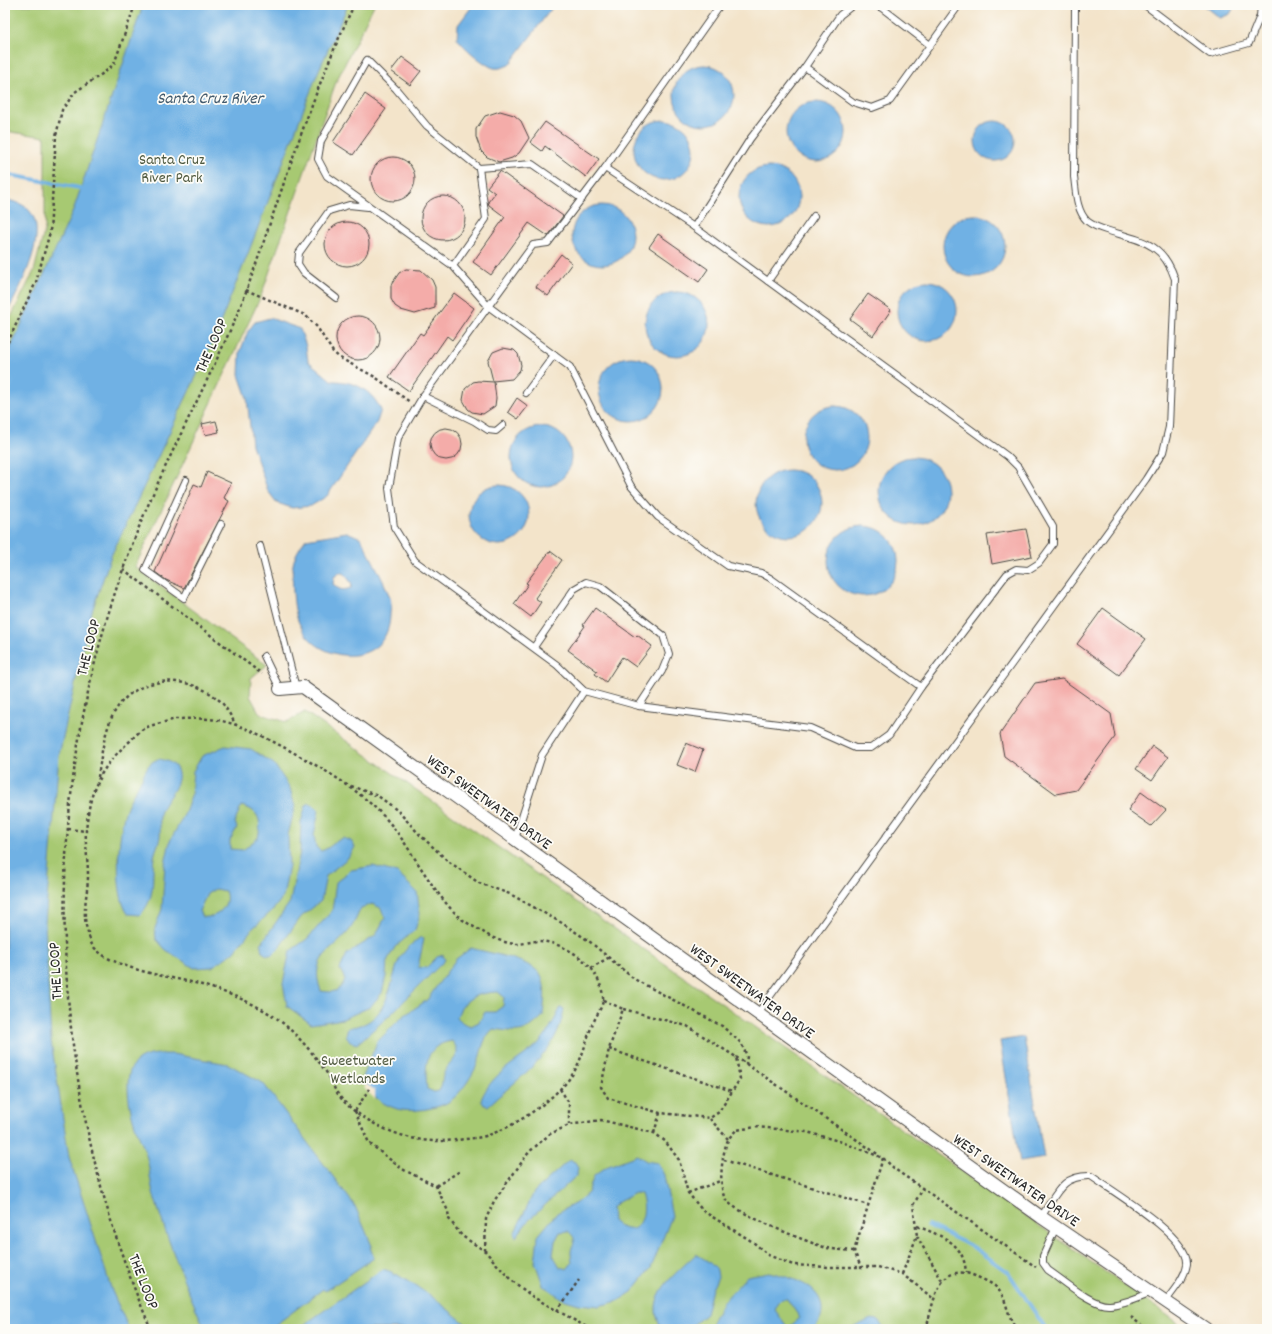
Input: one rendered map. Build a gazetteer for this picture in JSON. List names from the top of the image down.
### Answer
{
  "streets": {
    "street": ["WEST SWEETWATER DRIVE"],
    "path": ["THE LOOP"]
  },
  "water": ["Santa Cruz River"],
  "parks": ["Santa Cruz River Park", "Sweetwater Wetlands"]
}
